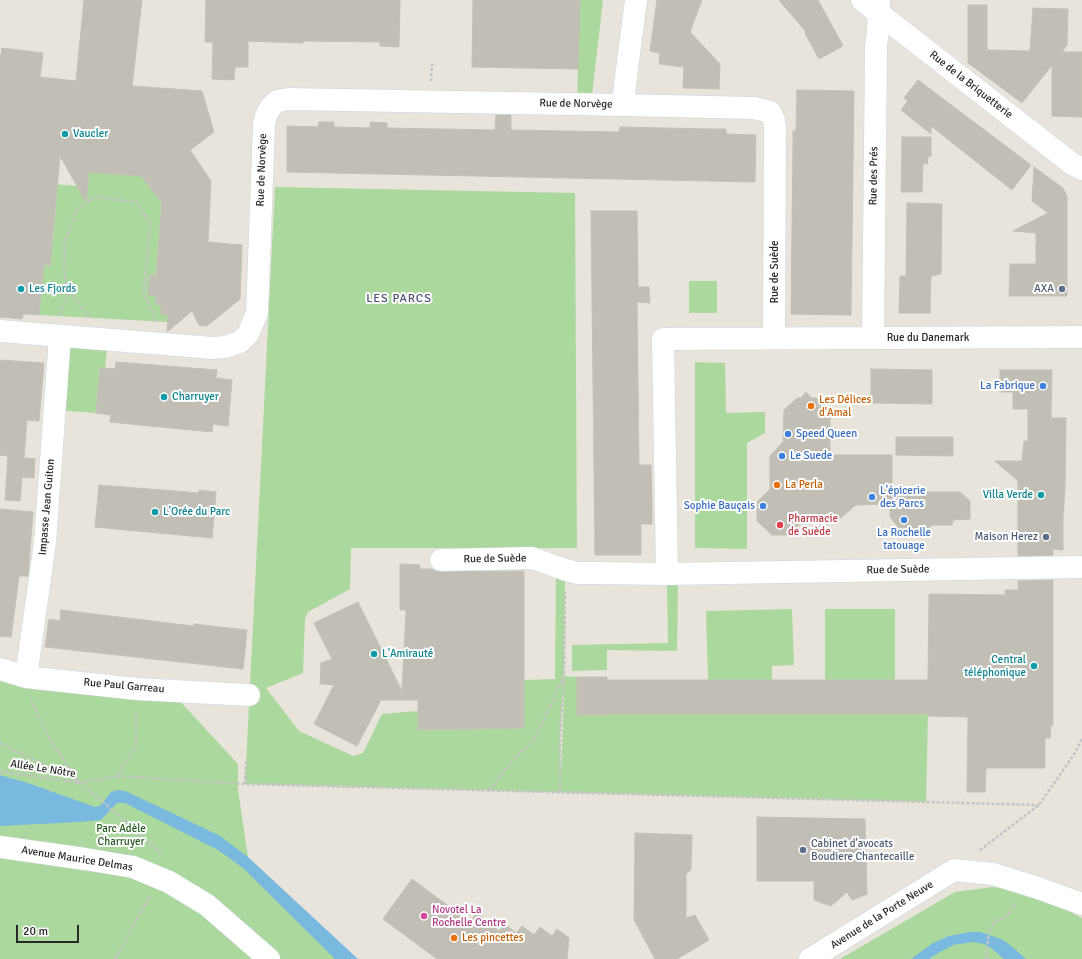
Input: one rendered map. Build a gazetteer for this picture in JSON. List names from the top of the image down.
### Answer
{
  "streets": {
    "street": [
      "Rue de la Briquetterie",
      "Rue de Norvège",
      "Rue des Prés",
      "Rue de Suède",
      "Rue du Danemark",
      "Impasse Jean Guiton",
      "Rue Paul Garreau",
      "Avenue Maurice Delmas",
      "Avenue de la Porte Neuve"
    ],
    "path": ["Allée Le Nôtre"]
  },
  "crossings": [
    ["Rue de la Briquetterie", "Rue des Prés"],
    ["Rue de Norvège", "Rue de Suède"],
    ["Rue de Norvège", "Impasse Jean Guiton"],
    ["Rue des Prés", "Rue du Danemark"],
    ["Rue de Suède", "Rue du Danemark"],
    ["Impasse Jean Guiton", "Rue Paul Garreau"],
    ["Allée Le Nôtre", "Avenue Maurice Delmas"]
  ],
  "districts": ["LES PARCS"],
  "parks": ["Parc Adèle Charruyer"],
  "places": [
    "Vaucler",
    "Les Fjords",
    "AXA",
    "La Fabrique",
    "Charruyer",
    "Les Délices d'Amal",
    "Speed Queen",
    "Le Suede",
    "La Perla",
    "Villa Verde",
    "L'épicerie des Parcs",
    "Sophie Bauçais",
    "L'Orée du Parc",
    "La Rochelle tatouage",
    "Pharmacie de Suède",
    "Maison Herez",
    "L'Amirauté",
    "Central téléphonique",
    "Cabinet d'avocats Boudiere Chantecaille",
    "Novotel La Rochelle Centre",
    "Les pincettes"
  ],
  "scale_bar": "20 m"
}
